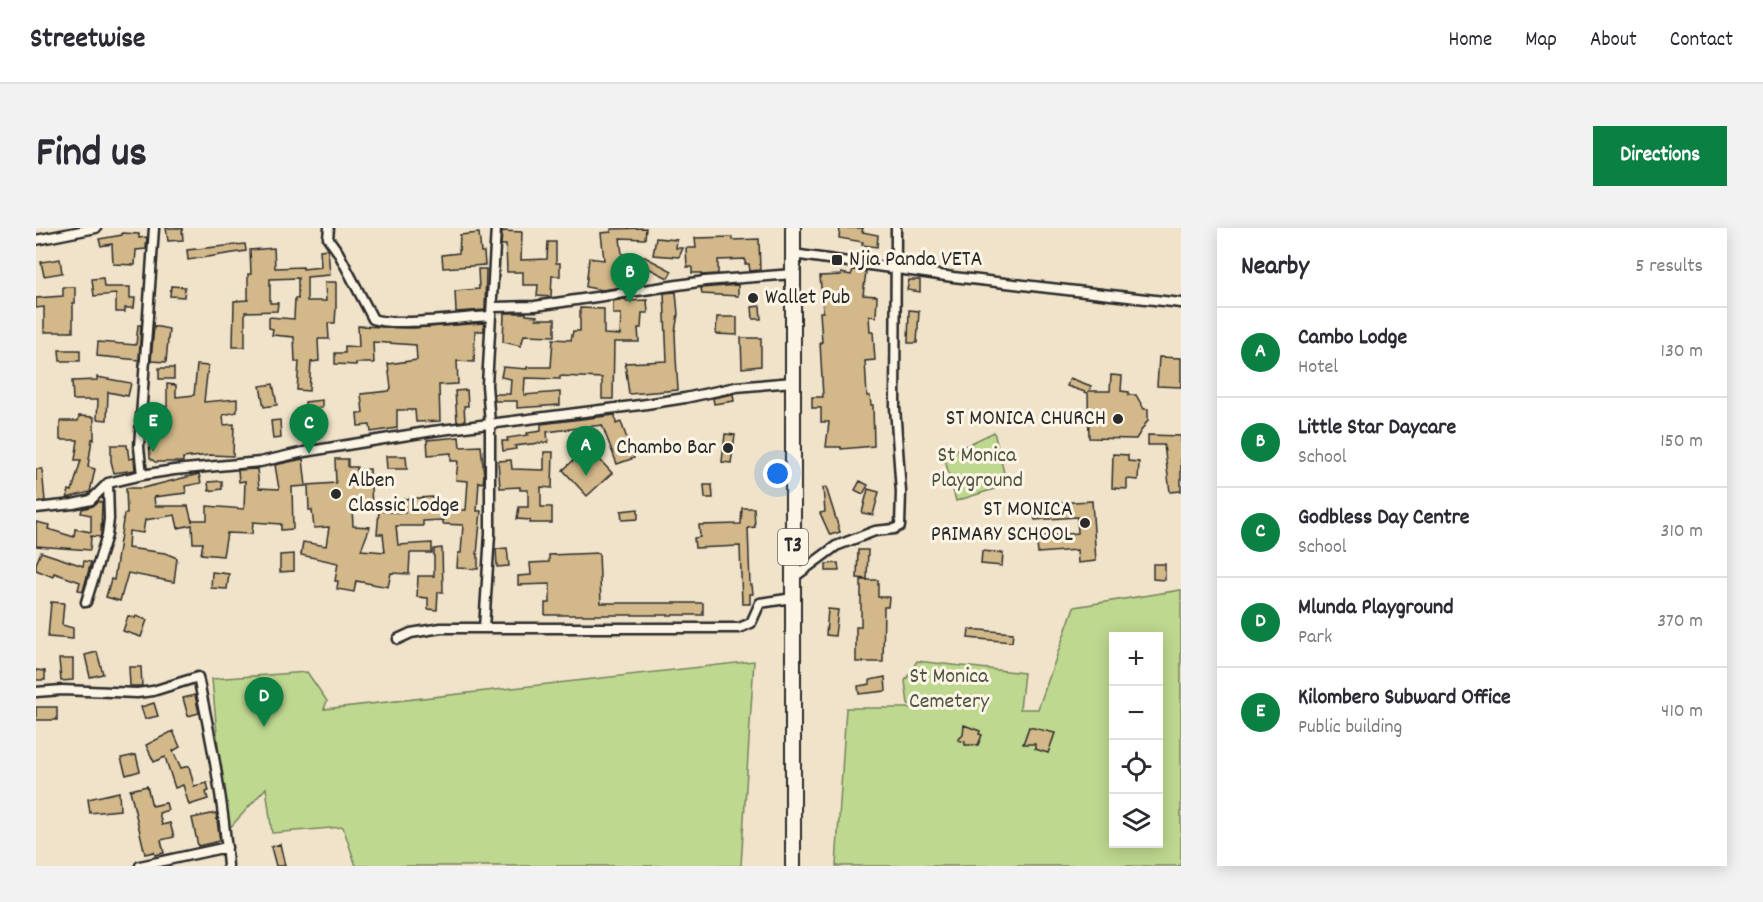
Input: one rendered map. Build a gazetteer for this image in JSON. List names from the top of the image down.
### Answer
{
  "streets": {
    "highway": ["T3"]
  },
  "parks": ["St Monica Playground", "St Monica Cemetery"],
  "places": {
    "transit": ["Njia Panda VETA"],
    "other": [
      "Wallet Pub",
      "ST MONICA CHURCH",
      "Chambo Bar",
      "Alben Classic Lodge",
      "ST MONICA PRIMARY SCHOOL"
    ]
  },
  "page": {
    "header": "Streetwise",
    "nav": [
      "Home",
      "Map",
      "About",
      "Contact"
    ],
    "title": "Find us",
    "buttons": "Directions",
    "heading": ["Nearby", "5 results"],
    "pins": [
      "B",
      "E",
      "C",
      "A",
      "D"
    ],
    "list": [
      {
        "mark": "A",
        "name": "Cambo Lodge",
        "note": "Hotel",
        "value": "130 m"
      },
      {
        "mark": "B",
        "name": "Little Star Daycare",
        "note": "School",
        "value": "150 m"
      },
      {
        "mark": "C",
        "name": "Godbless Day Centre",
        "note": "School",
        "value": "310 m"
      },
      {
        "mark": "D",
        "name": "Mlunda Playground",
        "note": "Park",
        "value": "370 m"
      },
      {
        "mark": "E",
        "name": "Kilombero Subward Office",
        "note": "Public building",
        "value": "410 m"
      }
    ],
    "map_buttons": ["+", "−"]
  }
}
